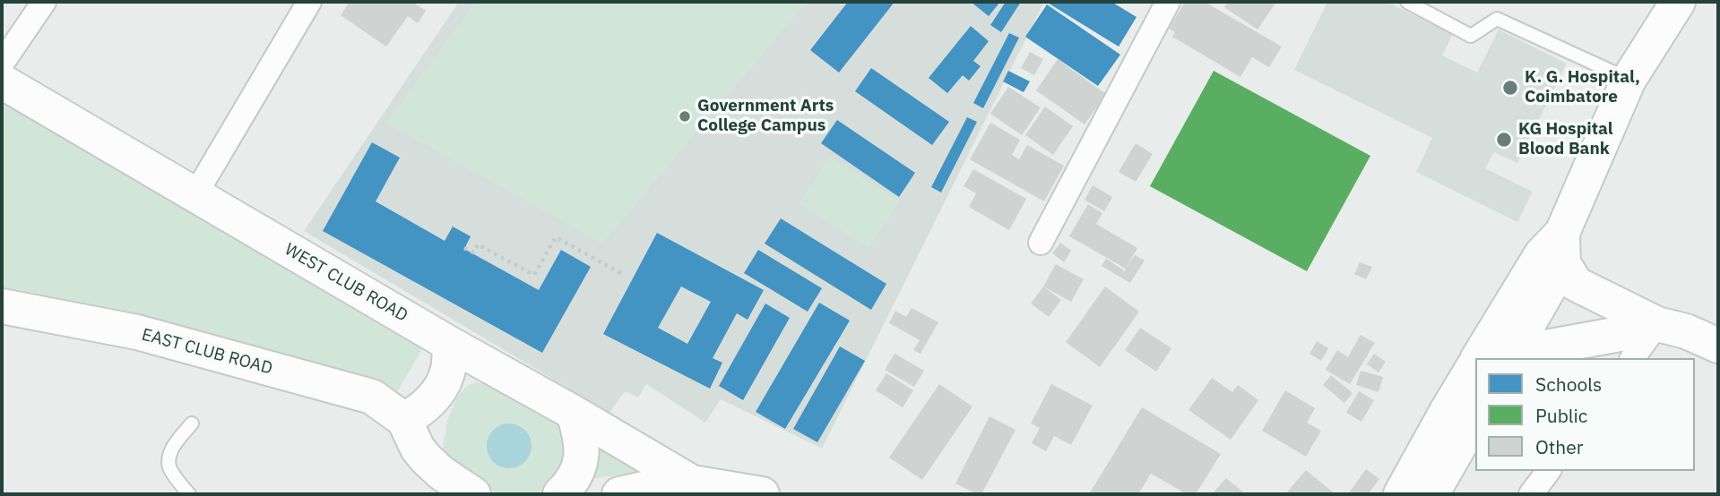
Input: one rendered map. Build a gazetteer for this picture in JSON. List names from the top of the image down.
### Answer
{
  "streets": {
    "street": ["WEST CLUB ROAD", "EAST CLUB ROAD"]
  },
  "places": ["K. G. Hospital, Coimbatore", "Government Arts College Campus", "KG Hospital Blood Bank"],
  "legend": ["Schools", "Public", "Other"]
}
